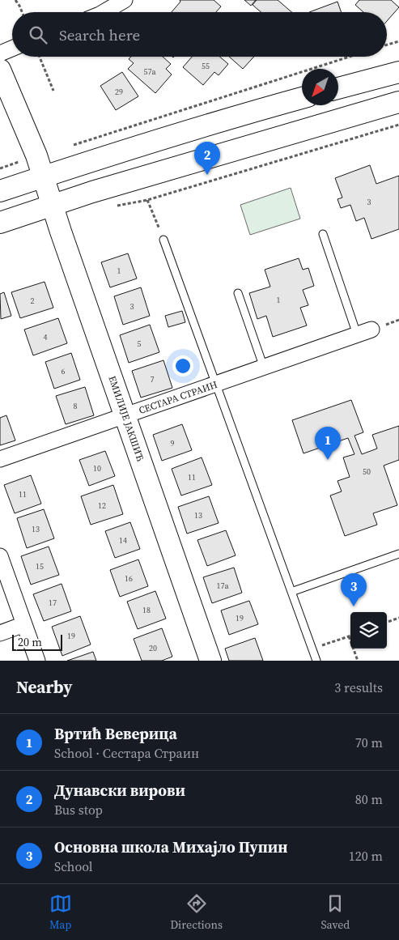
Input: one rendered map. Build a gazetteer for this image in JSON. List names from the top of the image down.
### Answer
{
  "streets": {
    "main road": ["ЕМИЛИЈЕ ЈАКШИЋ"],
    "street": ["СЕСТАРА СТРАИН"]
  },
  "crossings": [
    ["СЕСТАРА СТРАИН", "ЕМИЛИЈЕ ЈАКШИЋ"]
  ],
  "house_numbers": [
    "55",
    "57a",
    "29",
    "3",
    "1",
    "1",
    "2",
    "3",
    "4",
    "5",
    "6",
    "7",
    "8",
    "9",
    "10",
    "50",
    "11",
    "11",
    "12",
    "13",
    "13",
    "14",
    "15",
    "16",
    "17a",
    "17",
    "18",
    "19",
    "19",
    "20"
  ],
  "scale_bar": "20 m",
  "north": "bottom left",
  "page": {
    "search": "Search here",
    "pins": ["2", "1", "3"],
    "scale": "20 m",
    "heading": ["Nearby", "3 results"],
    "list": [
      {
        "mark": "1",
        "name": "Вртић Веверица",
        "note": "School · Сестара Страин",
        "value": "70 m"
      },
      {
        "mark": "2",
        "name": "Дунавски вирови",
        "note": "Bus stop",
        "value": "80 m"
      },
      {
        "mark": "3",
        "name": "Основна школа Михајло Пупин",
        "note": "School",
        "value": "120 m"
      }
    ],
    "nav": ["Map", "Directions", "Saved"]
  }
}
